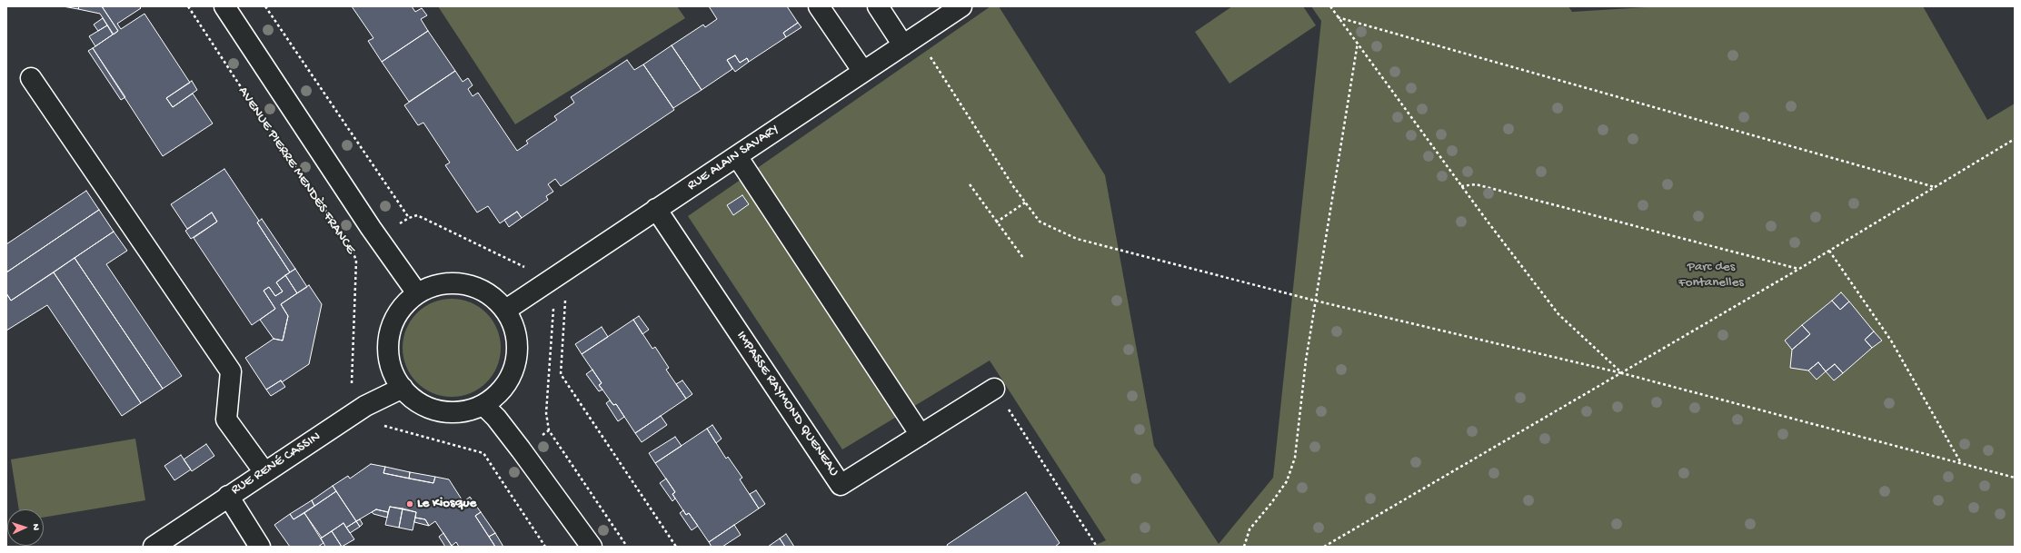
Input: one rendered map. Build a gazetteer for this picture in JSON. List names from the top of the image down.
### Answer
{
  "streets": {
    "street": ["RUE ALAIN SAVARY", "IMPASSE RAYMOND QUENEAU", "RUE RENÉ CASSIN"],
    "path": ["AVENUE PIERRE MENDÈS FRANCE"]
  },
  "crossings": [
    ["RUE ALAIN SAVARY", "IMPASSE RAYMOND QUENEAU"],
    ["RUE ALAIN SAVARY", "RUE RENÉ CASSIN"],
    ["AVENUE PIERRE MENDÈS FRANCE", "RUE RENÉ CASSIN"]
  ],
  "parks": ["Parc des Fontanelles"],
  "places": ["Le Kiosque"],
  "north": "right"
}
